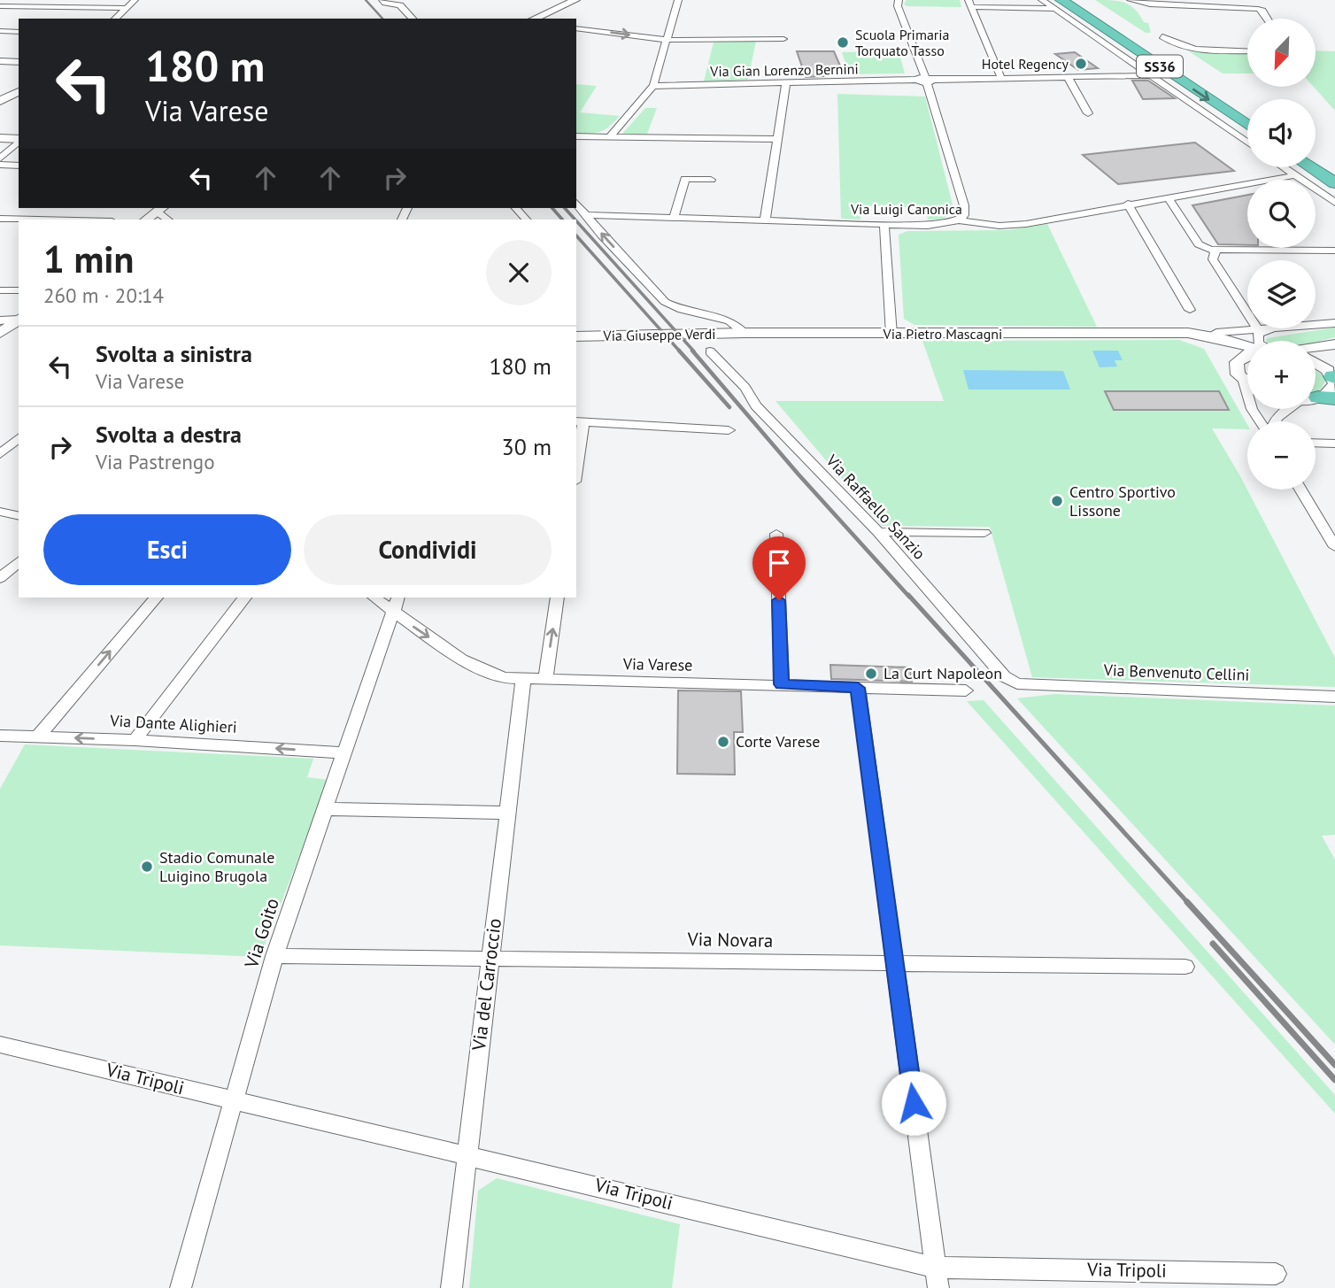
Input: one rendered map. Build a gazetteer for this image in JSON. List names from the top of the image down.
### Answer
{
  "streets": {
    "highway": ["SS36"],
    "street": [
      "Via Gian Lorenzo Bernini",
      "Via Luigi Canonica",
      "Via Pietro Mascagni",
      "Via Giuseppe Verdi",
      "Via Raffaello Sanzio",
      "Via Varese",
      "Via Benvenuto Cellini",
      "Via Dante Alighieri",
      "Via Goito",
      "Via Novara",
      "Via del Carroccio",
      "Via Tripoli"
    ]
  },
  "crossings": [
    ["Via Luigi Canonica", "Via Pietro Mascagni"],
    ["Via Pietro Mascagni", "Via Giuseppe Verdi"],
    ["Via Raffaello Sanzio", "Via Benvenuto Cellini"],
    ["Via Varese", "Via Goito"],
    ["Via Varese", "Via del Carroccio"],
    ["Via Dante Alighieri", "Via Goito"],
    ["Via Goito", "Via Novara"],
    ["Via Goito", "Via Tripoli"],
    ["Via Novara", "Via del Carroccio"],
    ["Via del Carroccio", "Via Tripoli"]
  ],
  "one_way": ["Via Dante Alighieri"],
  "places": [
    "Scuola Primaria Torquato Tasso",
    "Hotel Regency",
    "Centro Sportivo Lissone",
    "La Curt Napoleon",
    "Corte Varese",
    "Stadio Comunale Luigino Brugola"
  ],
  "north": "bottom left",
  "page": {
    "map_buttons": ["+", "−"],
    "turn": ["180 m", "Via Varese"],
    "heading": ["1 min", "260 m · 20:14"],
    "list": [
      {
        "name": "Svolta a sinistra",
        "note": "Via Varese",
        "value": "180 m"
      },
      {
        "name": "Svolta a destra",
        "note": "Via Pastrengo",
        "value": "30 m"
      }
    ],
    "buttons": ["Esci", "Condividi"]
  }
}
